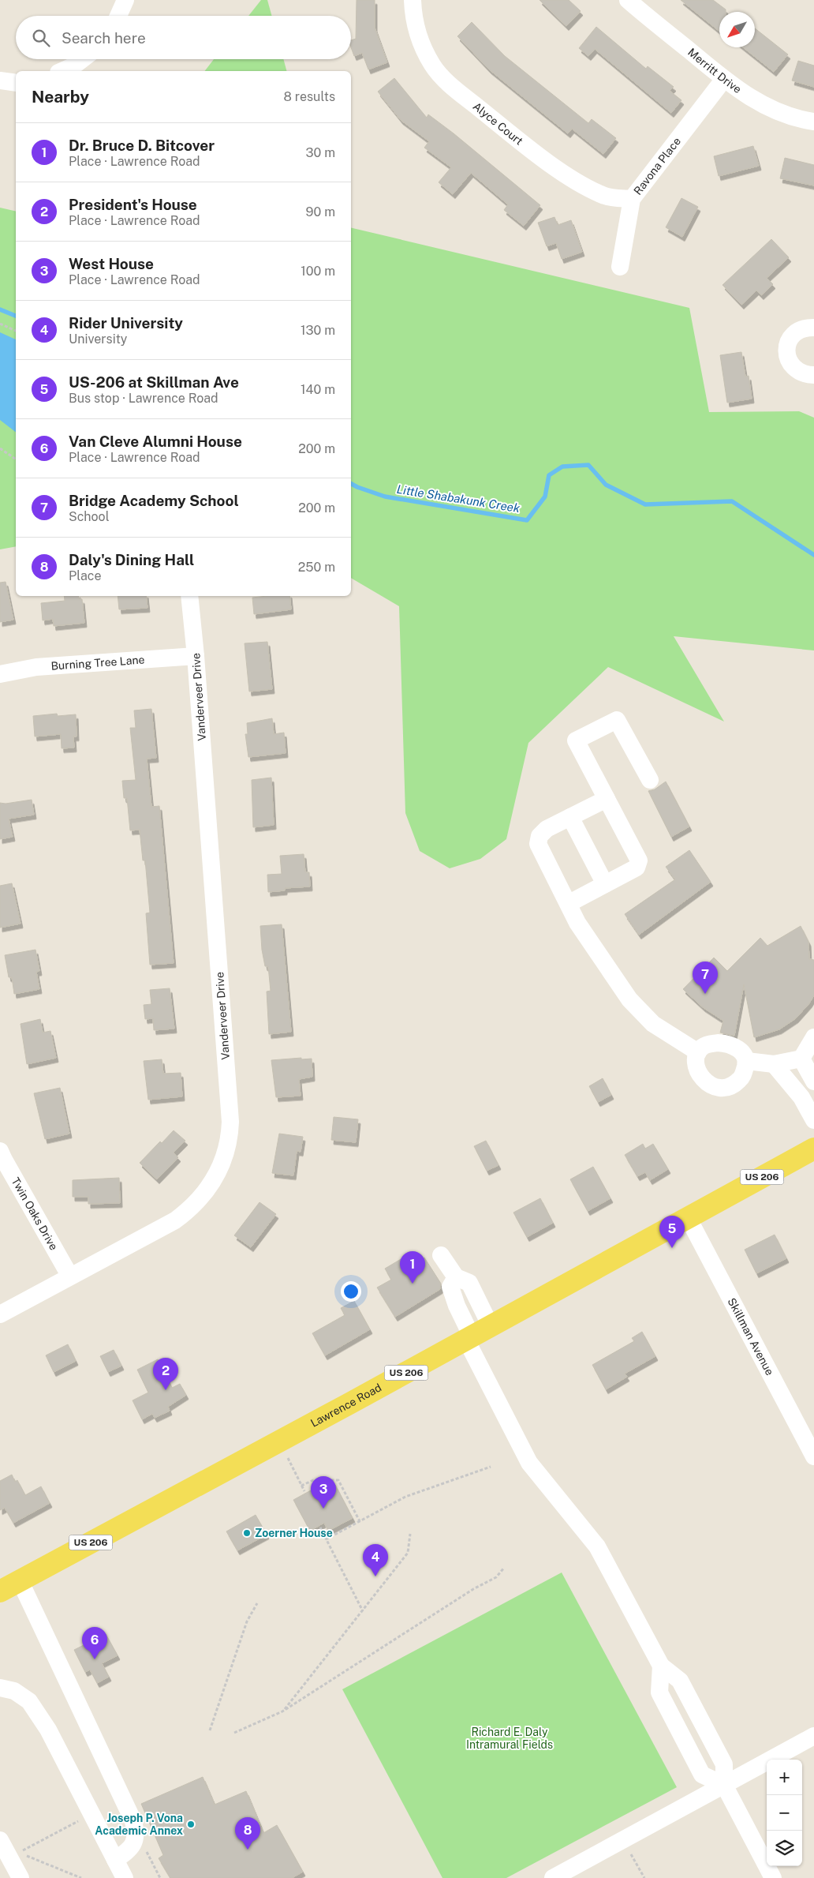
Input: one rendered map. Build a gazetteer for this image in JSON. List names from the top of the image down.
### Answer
{
  "streets": {
    "main road": ["US 206", "Lawrence Road"],
    "street": [
      "Merritt Drive",
      "Alyce Court",
      "Ravona Place",
      "Burning Tree Lane",
      "Vanderveer Drive",
      "Twin Oaks Drive",
      "Skillman Avenue"
    ]
  },
  "crossings": [
    ["Merritt Drive", "Ravona Place"],
    ["Alyce Court", "Ravona Place"],
    ["Burning Tree Lane", "Vanderveer Drive"],
    ["Vanderveer Drive", "Twin Oaks Drive"],
    ["Skillman Avenue", "Lawrence Road"]
  ],
  "water": ["Little Shabakunk Creek"],
  "parks": ["Richard E. Daly Intramural Fields"],
  "places": ["Zoerner House", "Joseph P. Vona Academic Annex"],
  "north": "bottom left",
  "page": {
    "search": "Search here",
    "heading": ["Nearby", "8 results"],
    "list": [
      {
        "mark": "1",
        "name": "Dr. Bruce D. Bitcover",
        "note": "Place · Lawrence Road",
        "value": "30 m"
      },
      {
        "mark": "2",
        "name": "President's House",
        "note": "Place · Lawrence Road",
        "value": "90 m"
      },
      {
        "mark": "3",
        "name": "West House",
        "note": "Place · Lawrence Road",
        "value": "100 m"
      },
      {
        "mark": "4",
        "name": "Rider University",
        "note": "University",
        "value": "130 m"
      },
      {
        "mark": "5",
        "name": "US-206 at Skillman Ave",
        "note": "Bus stop · Lawrence Road",
        "value": "140 m"
      },
      {
        "mark": "6",
        "name": "Van Cleve Alumni House",
        "note": "Place · Lawrence Road",
        "value": "200 m"
      },
      {
        "mark": "7",
        "name": "Bridge Academy School",
        "note": "School",
        "value": "200 m"
      },
      {
        "mark": "8",
        "name": "Daly's Dining Hall",
        "note": "Place",
        "value": "250 m"
      }
    ],
    "pins": [
      "7",
      "5",
      "1",
      "2",
      "3",
      "4",
      "6",
      "8"
    ],
    "map_buttons": ["+", "−"]
  }
}
